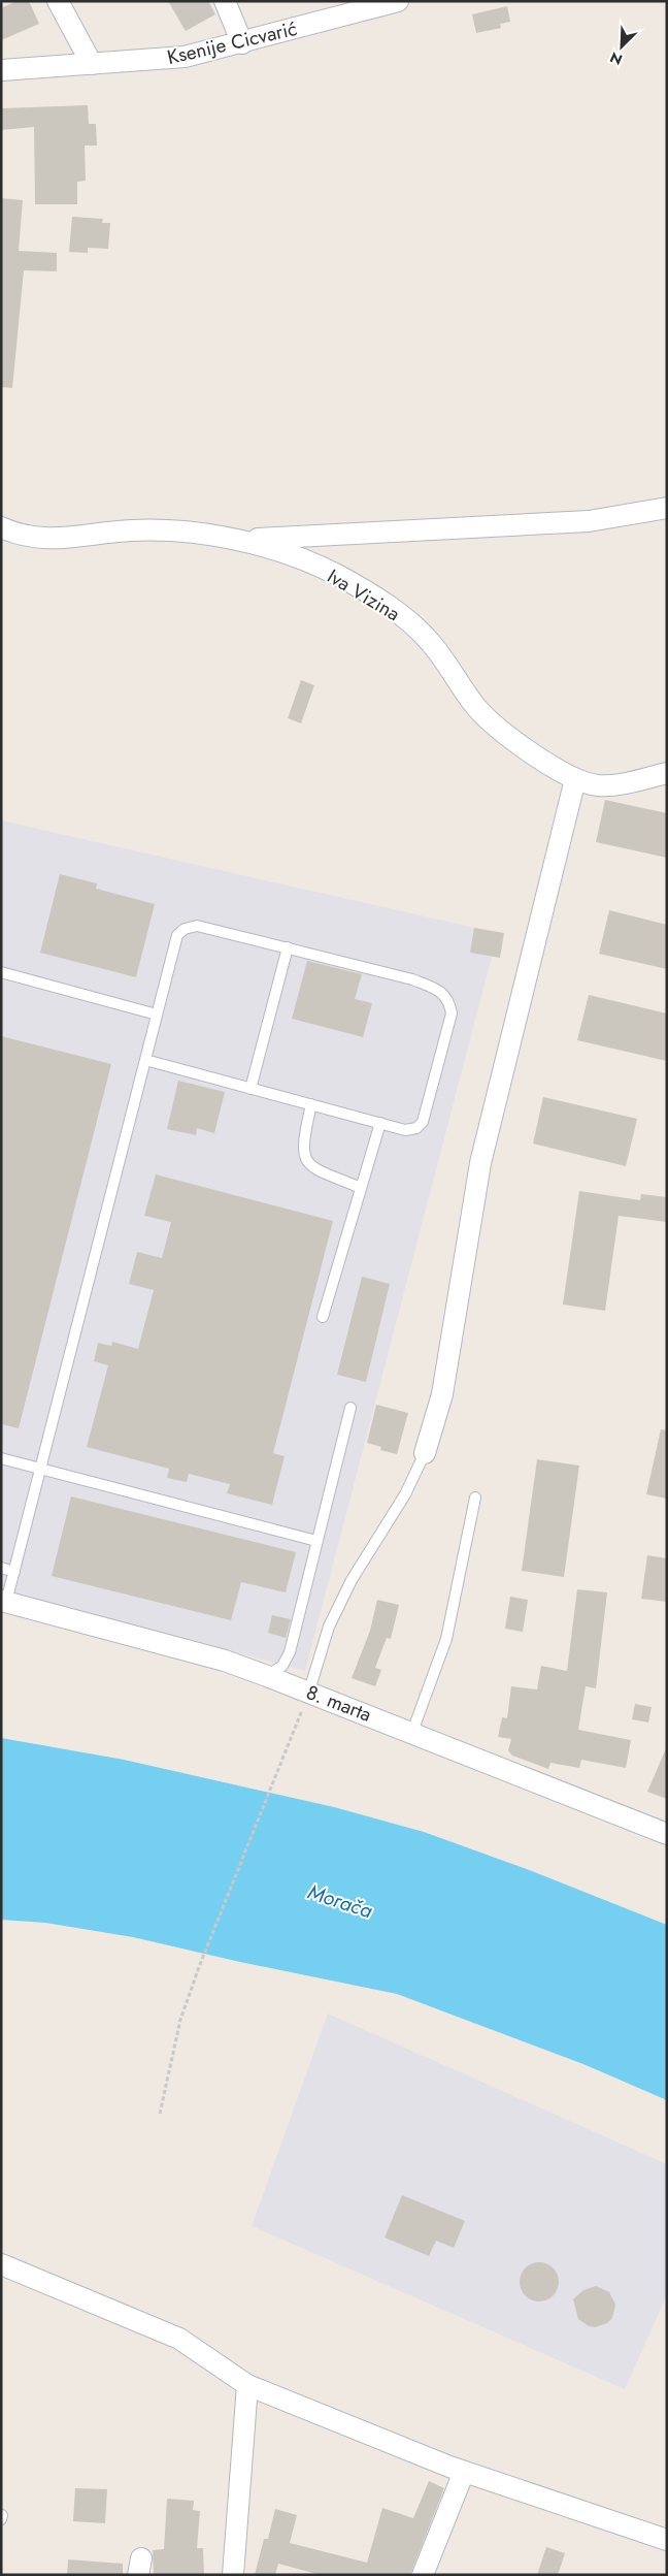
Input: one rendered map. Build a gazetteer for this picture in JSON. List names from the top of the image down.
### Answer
{
  "streets": {
    "street": ["Ksenije Cicvarić", "Iva Vizina", "8. marta"]
  },
  "water": ["Morača"],
  "north": "bottom left"
}
